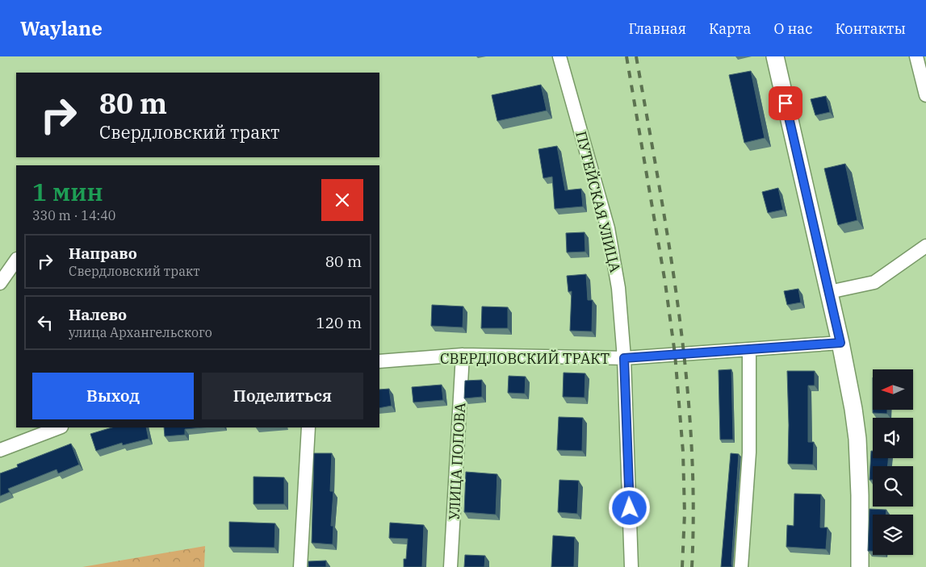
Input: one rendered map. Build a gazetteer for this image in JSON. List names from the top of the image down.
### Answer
{
  "streets": {
    "street": ["ПУТЕЙСКАЯ УЛИЦА", "СВЕРДЛОВСКИЙ ТРАКТ", "УЛИЦА ПОПОВА"]
  },
  "crossings": [
    ["ПУТЕЙСКАЯ УЛИЦА", "СВЕРДЛОВСКИЙ ТРАКТ"],
    ["СВЕРДЛОВСКИЙ ТРАКТ", "УЛИЦА ПОПОВА"]
  ],
  "north": "left",
  "page": {
    "header": "Waylane",
    "nav": [
      "Главная",
      "Карта",
      "О нас",
      "Контакты"
    ],
    "turn": ["80 m", "Свердловский тракт"],
    "heading": ["1 мин", "330 m · 14:40"],
    "list": [
      {
        "name": "Направо",
        "note": "Свердловский тракт",
        "value": "80 m"
      },
      {
        "name": "Налево",
        "note": "улица Архангельского",
        "value": "120 m"
      }
    ],
    "buttons": ["Выход", "Поделиться"]
  }
}
